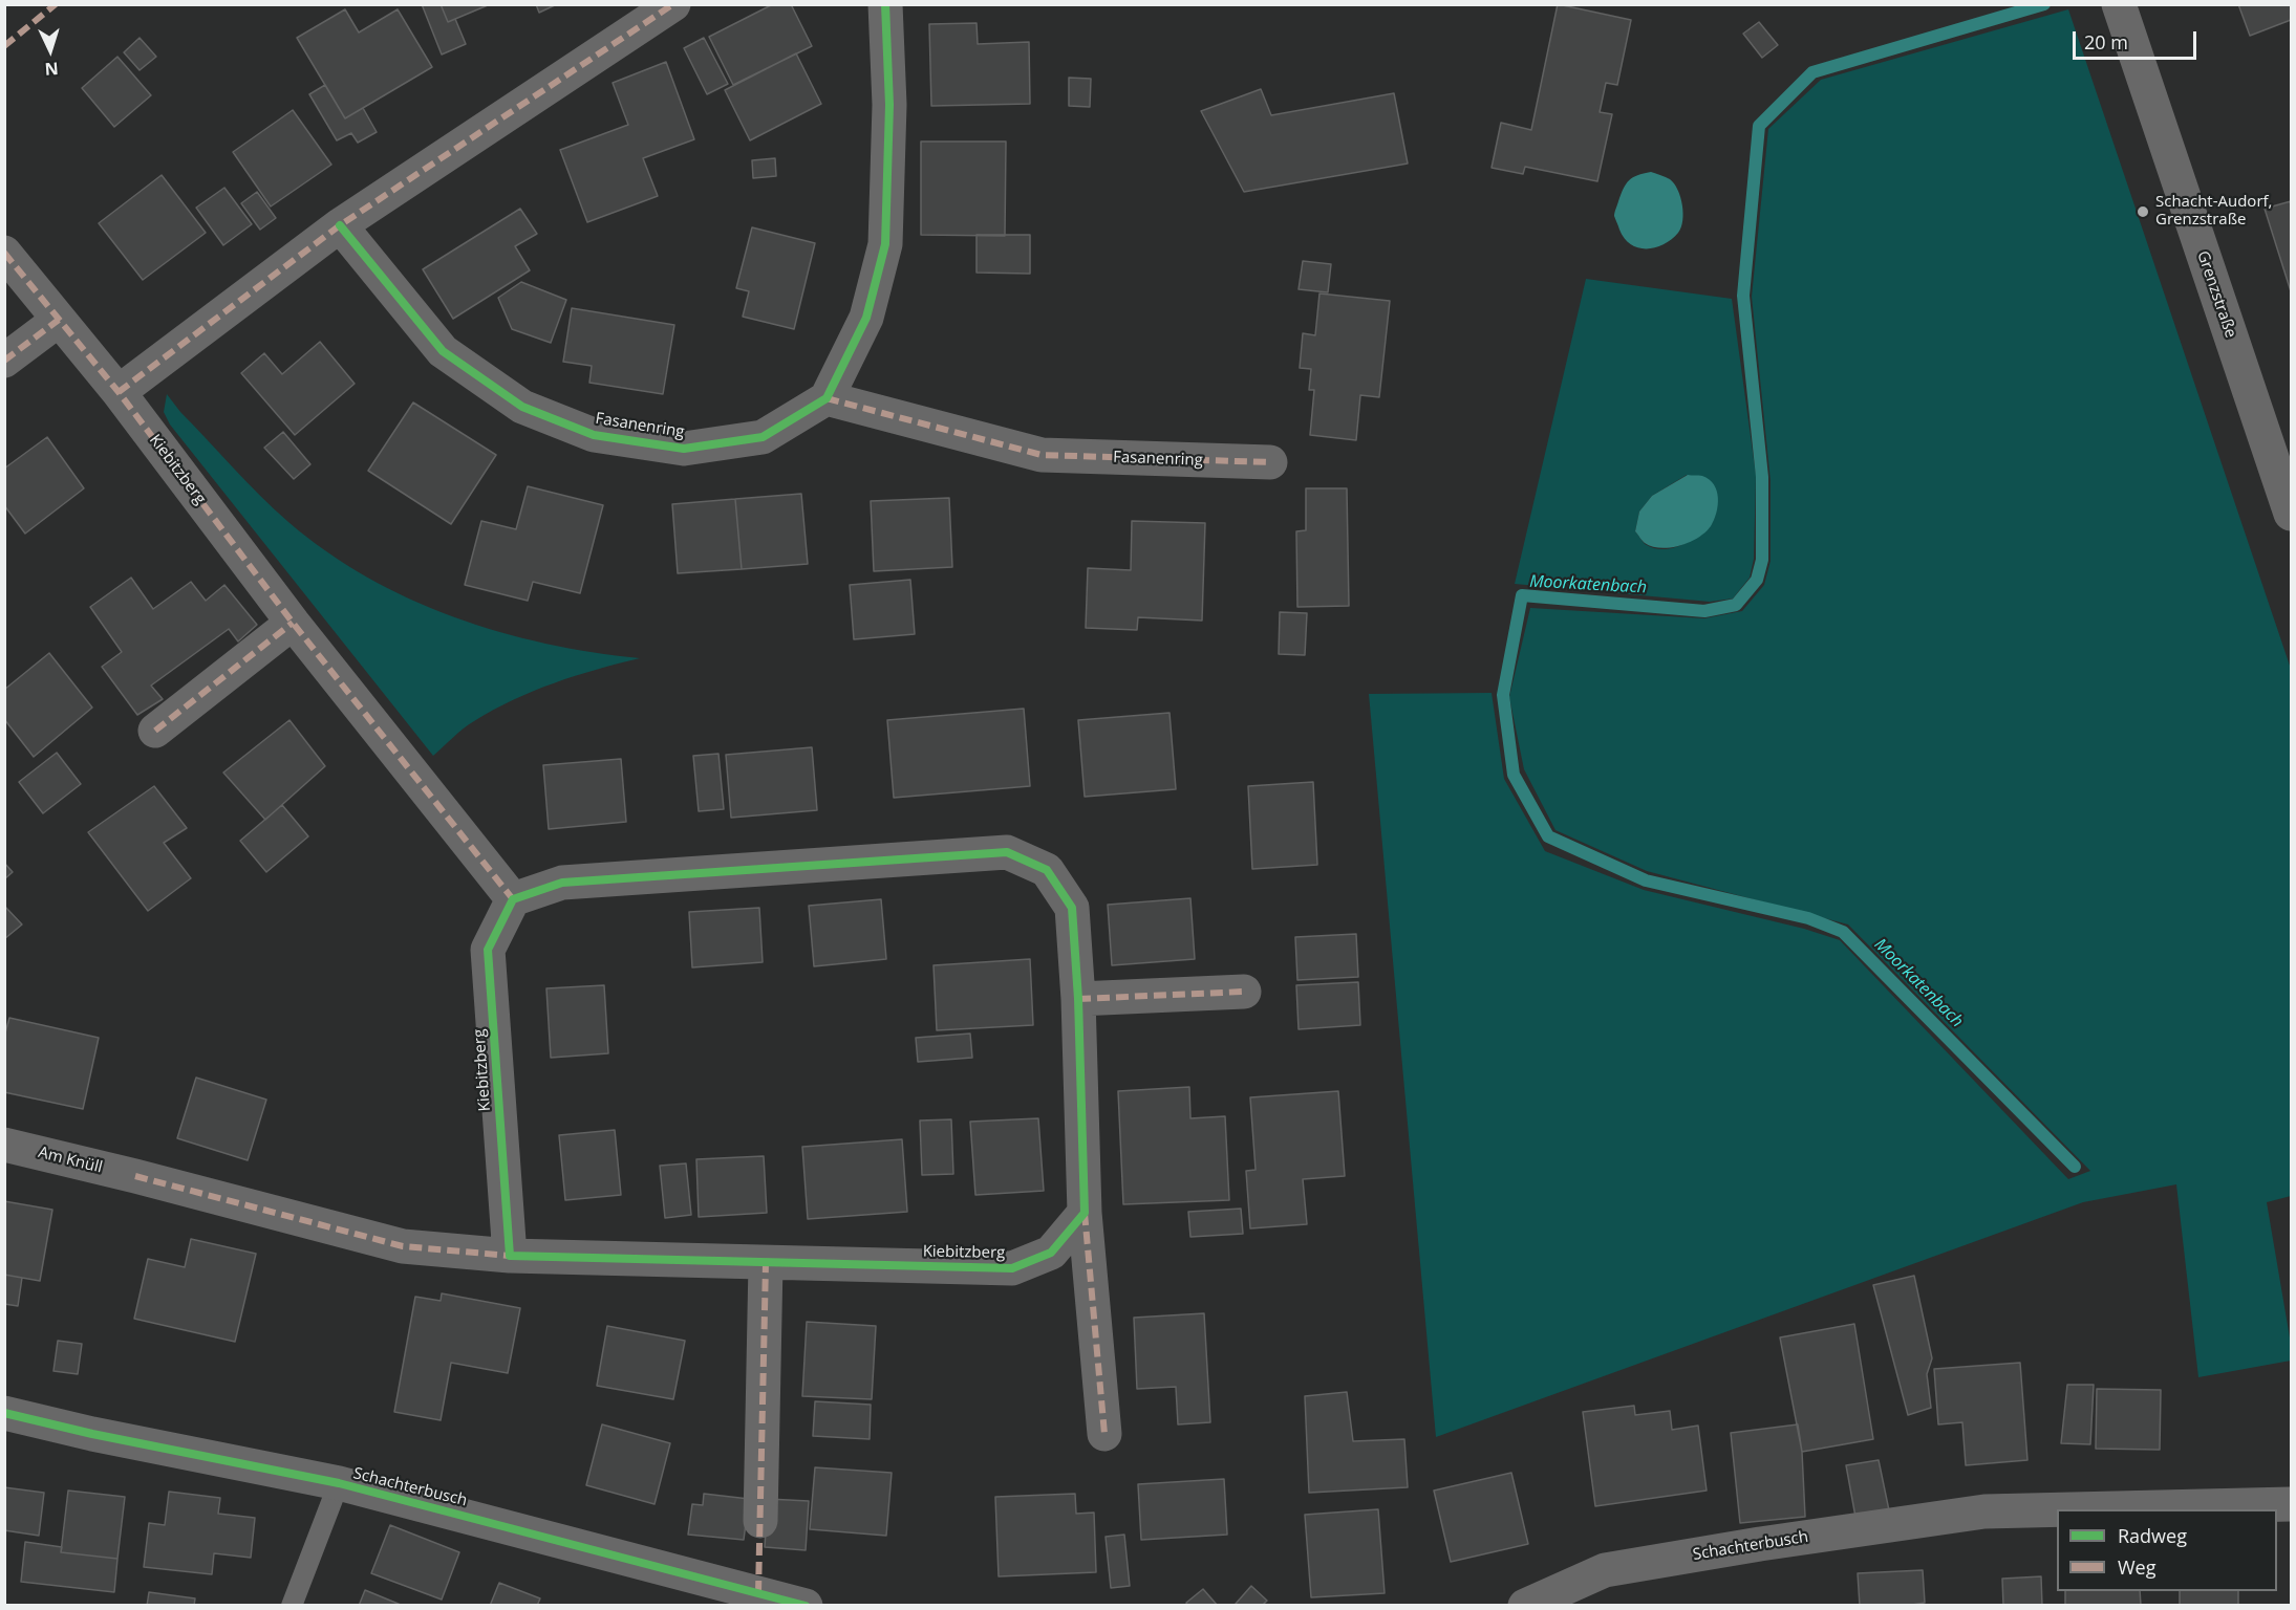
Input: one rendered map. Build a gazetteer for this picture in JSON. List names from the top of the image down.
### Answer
{
  "streets": {
    "street": [
      "Grenzstraße",
      "Fasanenring",
      "Kiebitzberg",
      "Am Knüll",
      "Schachterbusch"
    ]
  },
  "crossings": [
    ["Kiebitzberg", "Am Knüll"]
  ],
  "water": ["Moorkatenbach"],
  "places": ["Schacht-Audorf, Grenzstraße"],
  "legend": ["Radweg", "Weg"],
  "scale_bar": "20 m",
  "north": "bottom"
}
